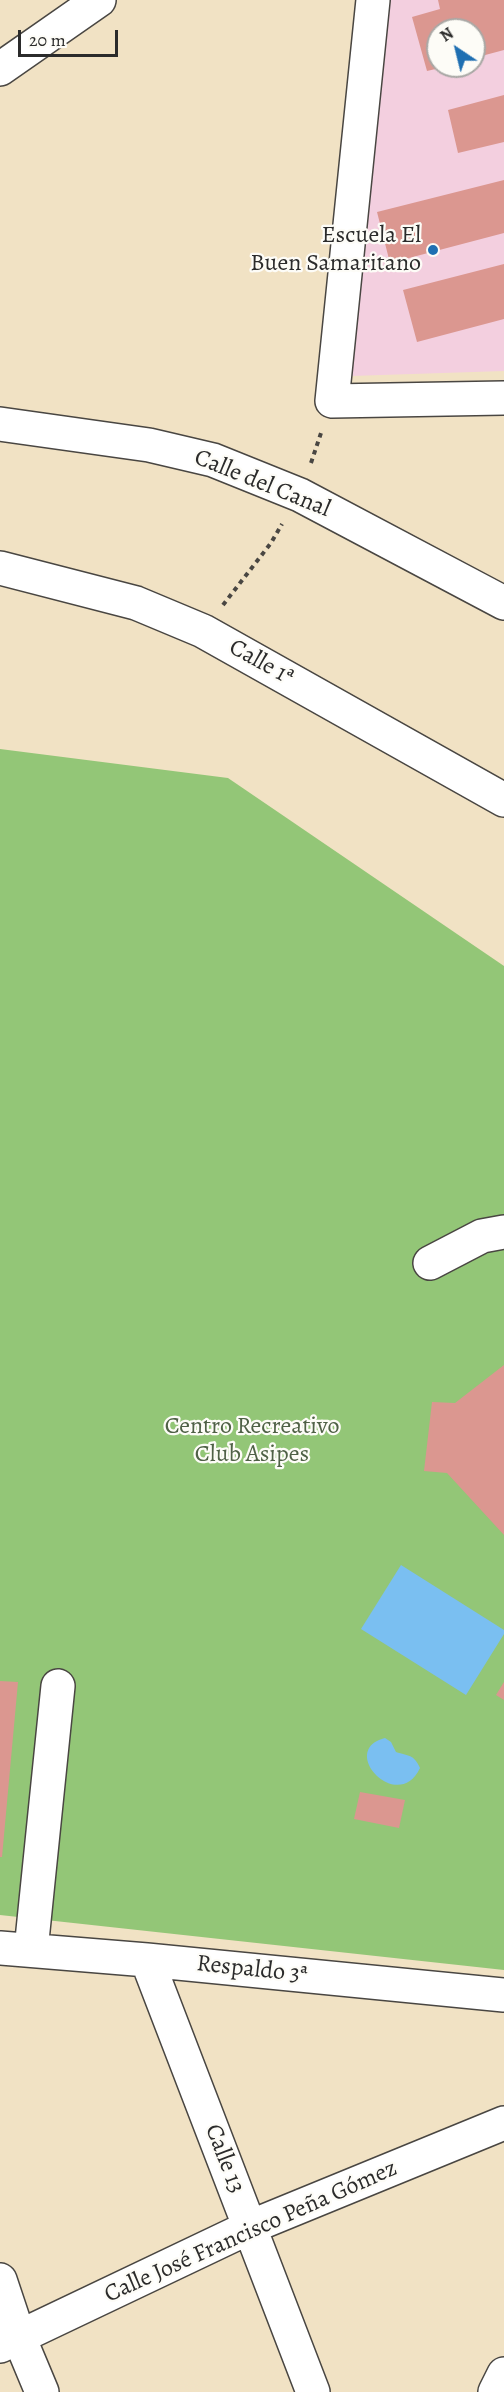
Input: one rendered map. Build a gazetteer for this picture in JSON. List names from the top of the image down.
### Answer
{
  "streets": {
    "street": [
      "Calle del Canal",
      "Calle 1ª",
      "Respaldo 3ª",
      "Calle 13",
      "Calle José Francisco Peña Gómez"
    ]
  },
  "crossings": [
    ["Respaldo 3ª", "Calle 13"],
    ["Calle 13", "Calle José Francisco Peña Gómez"]
  ],
  "parks": ["Centro Recreativo Club Asipes"],
  "places": ["Escuela El Buen Samaritano"],
  "scale_bar": "20 m",
  "north": "top left"
}
